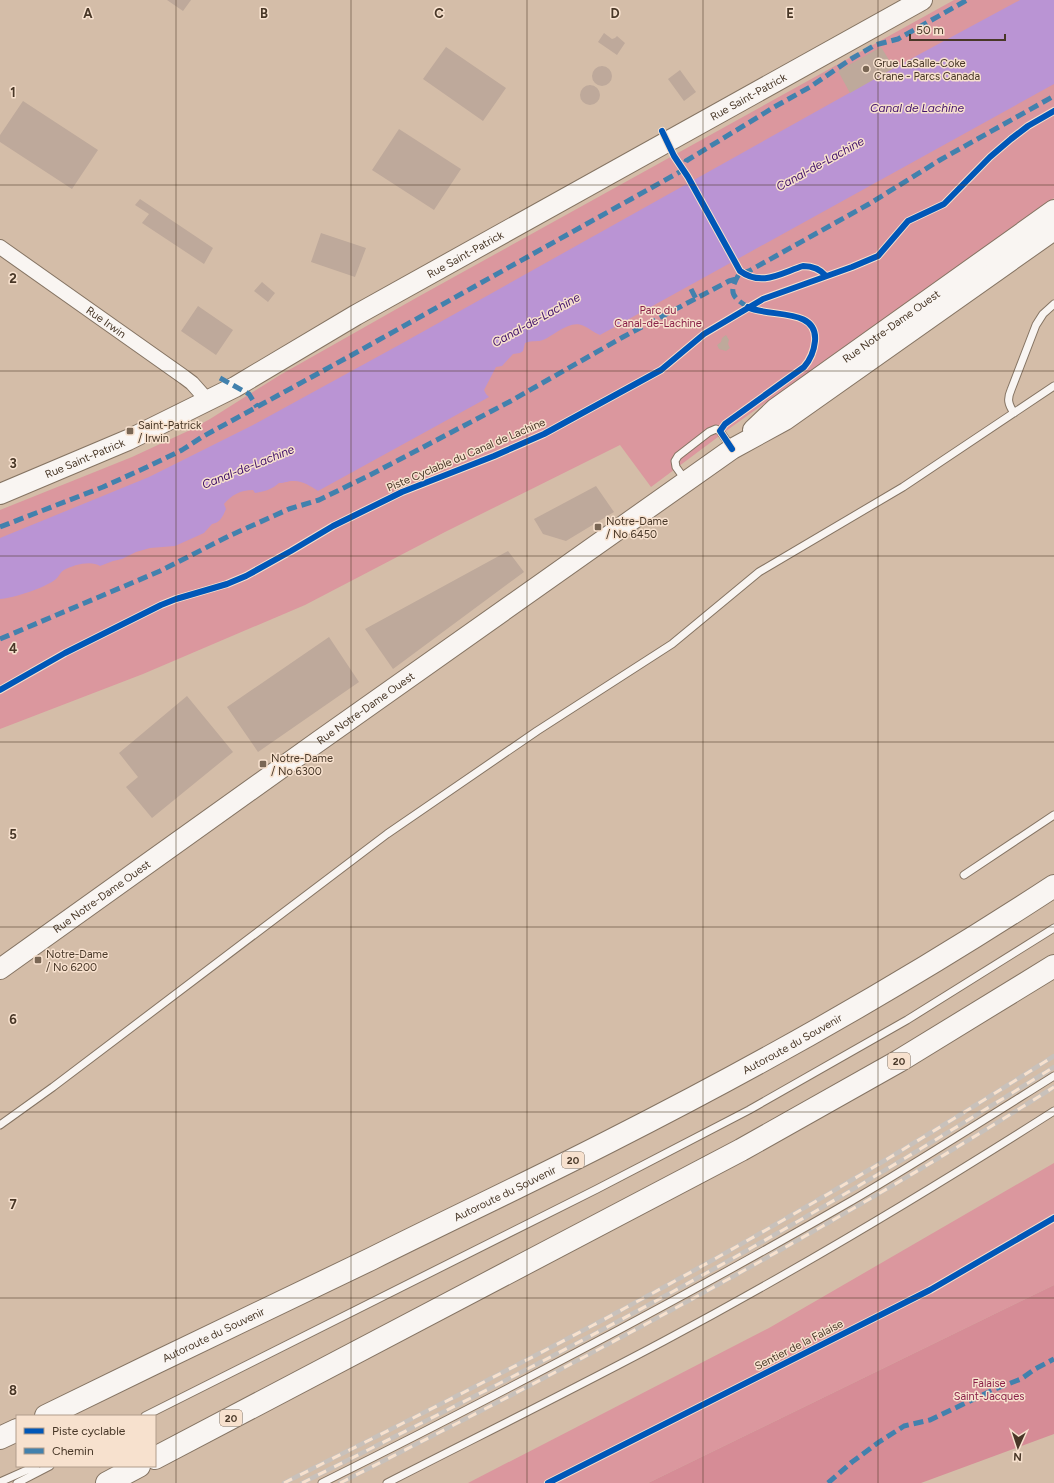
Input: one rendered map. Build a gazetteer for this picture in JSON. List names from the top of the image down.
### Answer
{
  "streets": {
    "highway": ["Autoroute du Souvenir", "20"],
    "main road": ["Rue Saint-Patrick", "Rue Notre-Dame Ouest"],
    "street": ["Rue Irwin"],
    "cycle path": ["Piste Cyclable du Canal de Lachine", "Sentier de la Falaise"]
  },
  "crossings": [
    ["Rue Saint-Patrick", "Rue Irwin"]
  ],
  "water": ["Canal de Lachine", "Canal-de-Lachine"],
  "parks": ["Parc du Canal-de-Lachine", "Falaise Saint-Jacques"],
  "places": {
    "other": ["Grue LaSalle-Coke Crane - Parcs Canada"],
    "transit": [
      "Saint-Patrick / Irwin",
      "Notre-Dame / No 6450",
      "Notre-Dame / No 6300",
      "Notre-Dame / No 6200"
    ]
  },
  "legend": ["Piste cyclable", "Chemin"],
  "scale_bar": "50 m",
  "north": "bottom",
  "grid": {
    "columns": [
      "A",
      "B",
      "C",
      "D",
      "E"
    ],
    "rows": [
      "1",
      "2",
      "3",
      "4",
      "5",
      "6",
      "7",
      "8"
    ]
  }
}
